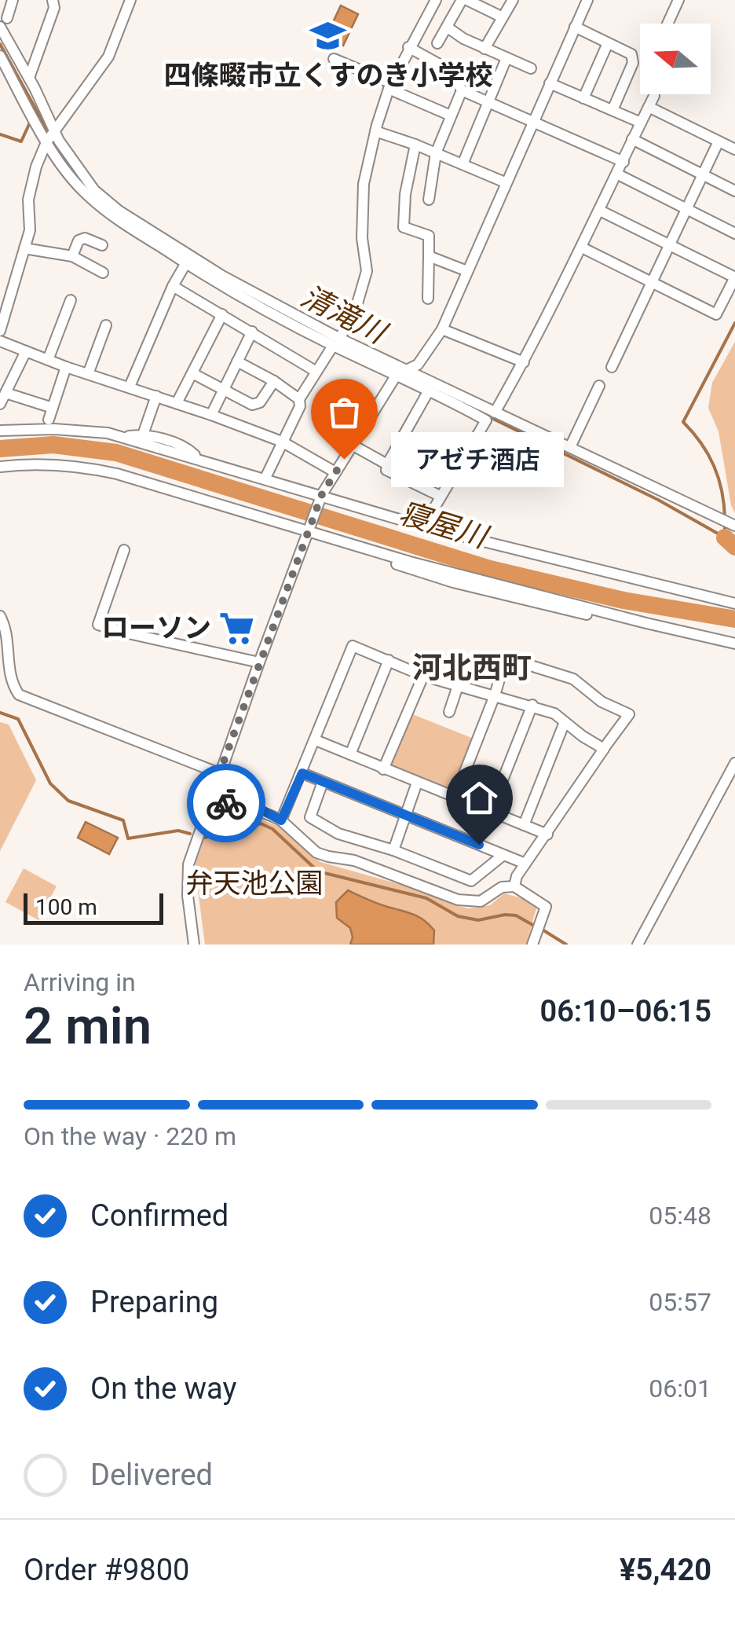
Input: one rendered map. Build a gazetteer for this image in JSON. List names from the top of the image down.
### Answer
{
  "districts": ["河北西町"],
  "water": ["清滝川", "寝屋川"],
  "parks": ["弁天池公園"],
  "places": {
    "school or university": ["四條畷市立くすのき小学校"],
    "other": ["アゼチ酒店"],
    "supermarket": ["ローソン"]
  },
  "scale_bar": "100 m",
  "north": "left",
  "page": {
    "bubble": "アゼチ酒店",
    "scale": "100 m",
    "heading": ["2 min", "Arriving in", "06:10–06:15"],
    "panel": ["Order #9800", "¥5,420"],
    "bar": "On the way · 220 m",
    "list": [
      ["Confirmed", "05:48"],
      ["Preparing", "05:57"],
      ["On the way", "06:01"],
      "Delivered"
    ]
  }
}
